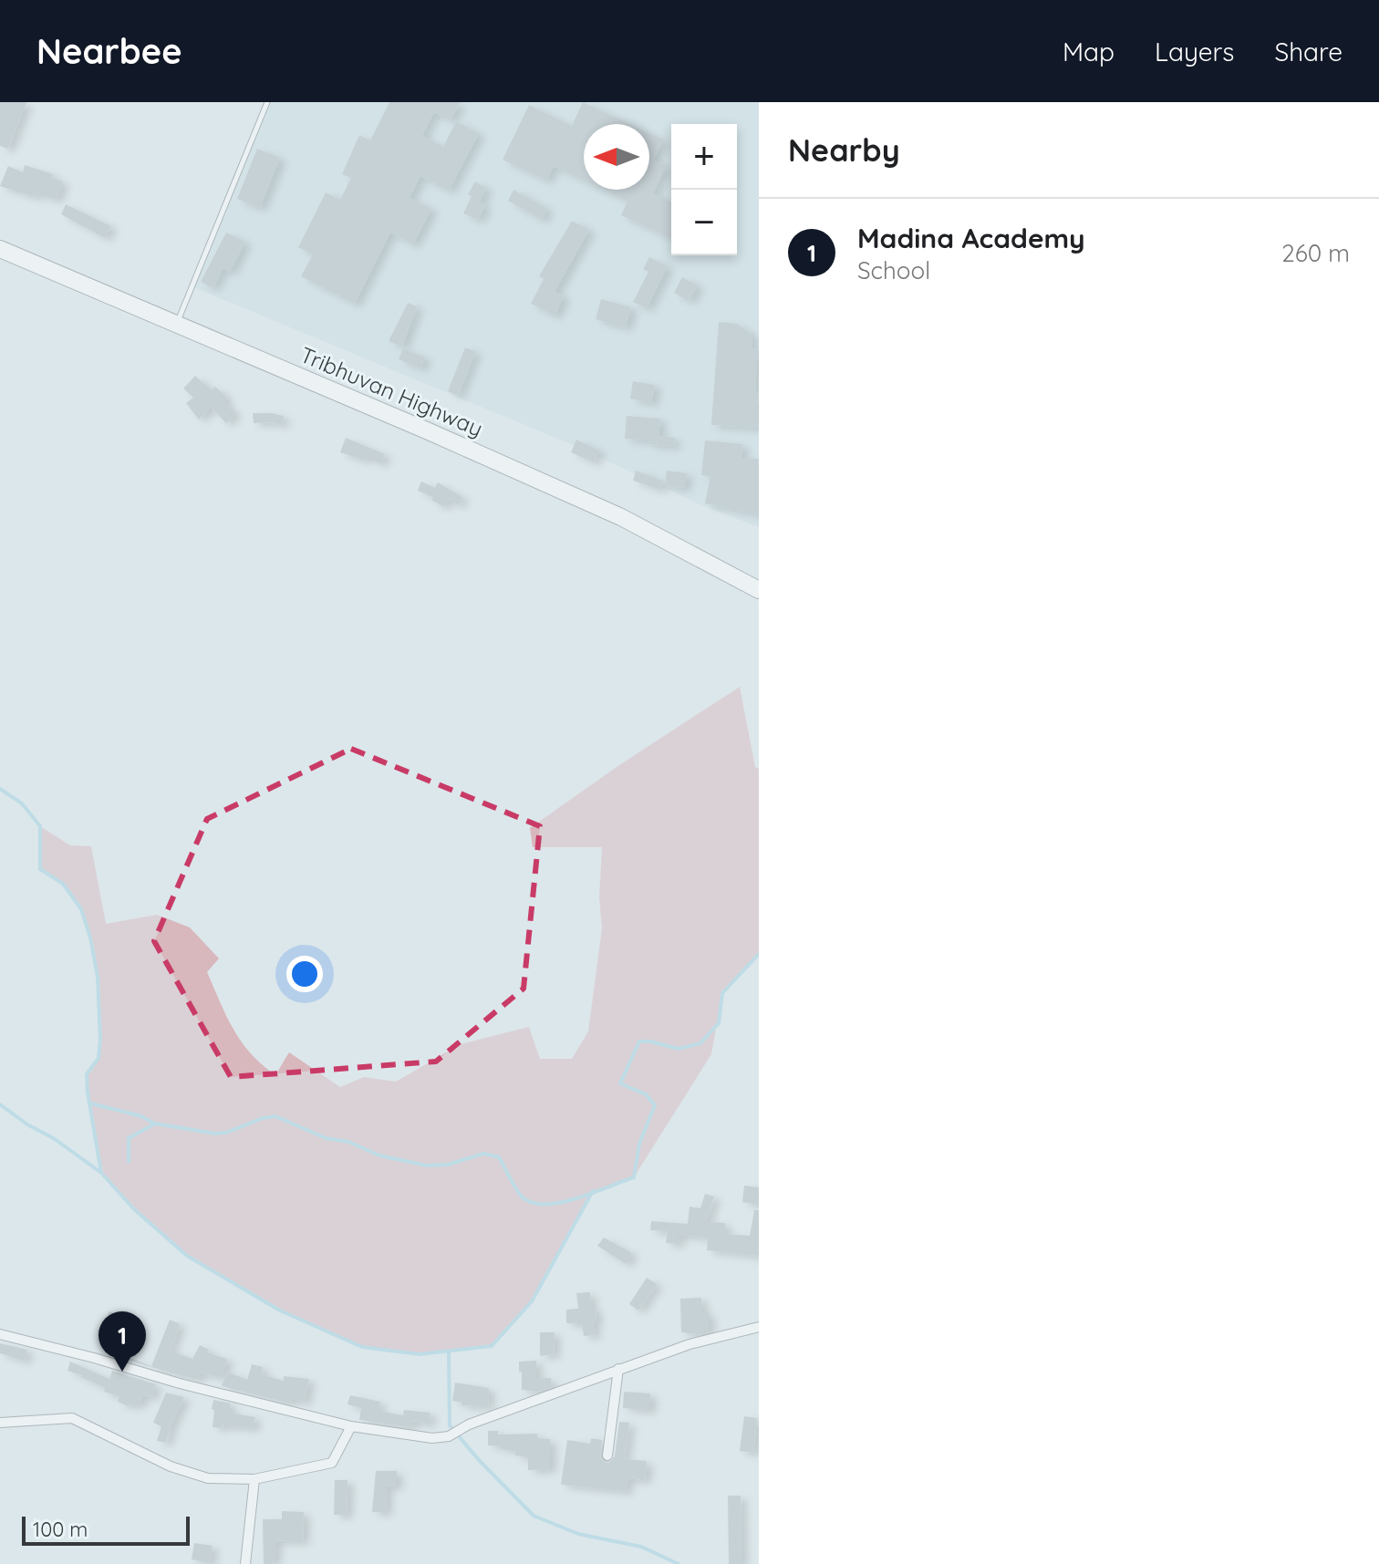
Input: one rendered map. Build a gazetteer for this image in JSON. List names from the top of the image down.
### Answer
{
  "streets": {
    "highway": ["Tribhuvan Highway"]
  },
  "scale_bar": "100 m",
  "north": "left",
  "page": {
    "header": "Nearbee",
    "nav": ["Map", "Layers", "Share"],
    "heading": "Nearby",
    "map_buttons": ["+", "−"],
    "list": [
      {
        "mark": "1",
        "name": "Madina Academy",
        "note": "School",
        "value": "260 m"
      }
    ],
    "pins": "1",
    "scale": "100 m"
  }
}
